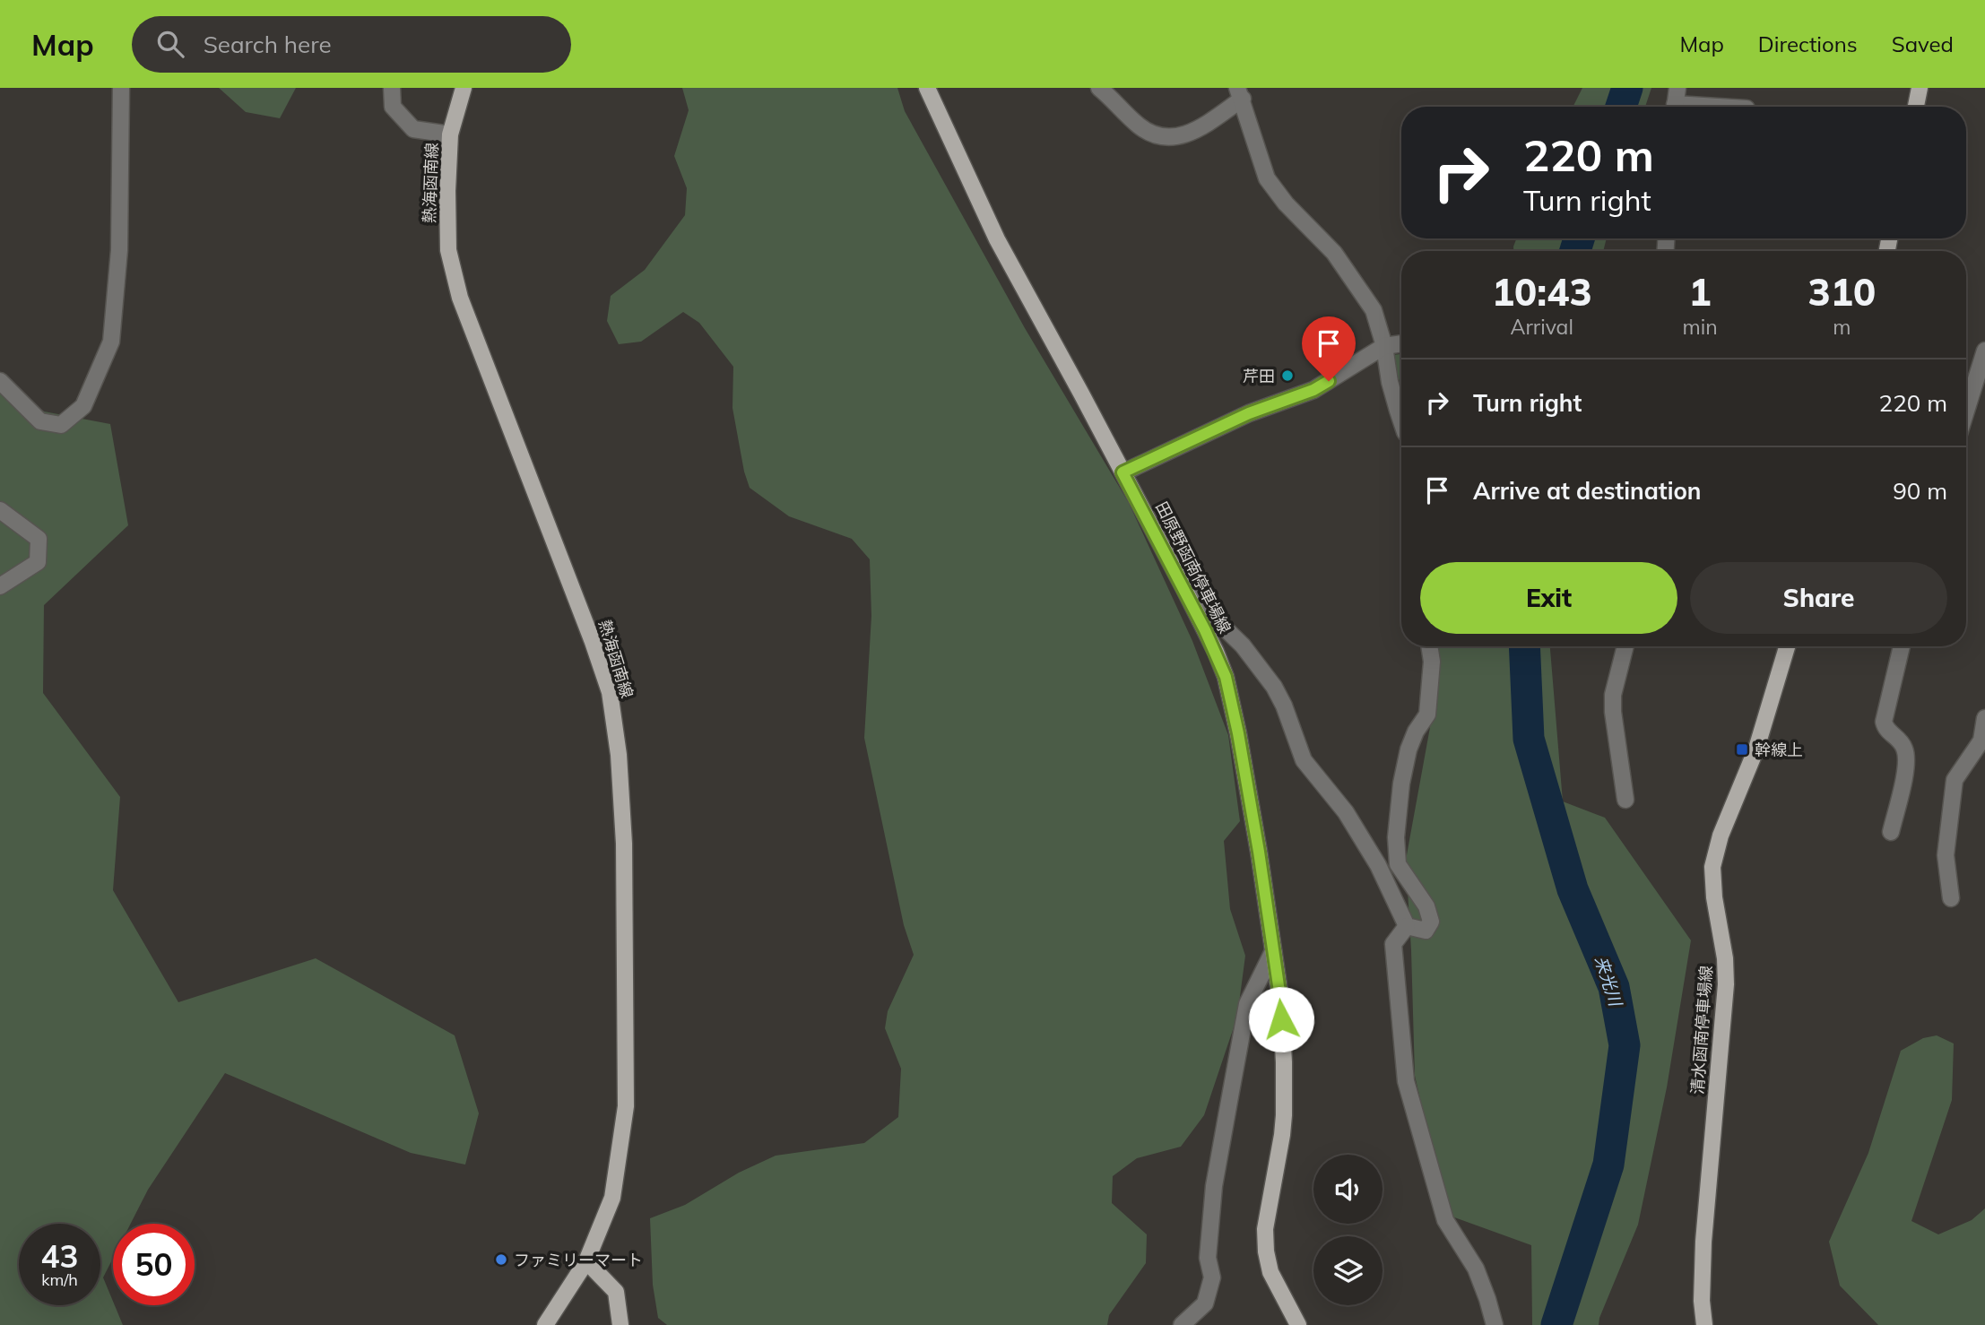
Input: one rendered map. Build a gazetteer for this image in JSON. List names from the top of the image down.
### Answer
{
  "streets": {
    "main road": ["熱海函南線", "田原野函南停車場線", "清水函南停車場線"]
  },
  "water": ["来光川"],
  "places": {
    "other": ["芹田", "ファミリーマート"],
    "transit": ["幹線上"]
  },
  "page": {
    "header": "Map",
    "search": "Search here",
    "nav": ["Map", "Directions", "Saved"],
    "turn": ["220 m", "Turn right"],
    "eta": [
      "10:43",
      "Arrival",
      "1",
      "min",
      "310",
      "m"
    ],
    "list": [
      {
        "name": "Turn right",
        "value": "220 m"
      },
      {
        "name": "Arrive at destination",
        "value": "90 m"
      }
    ],
    "buttons": ["Exit", "Share"],
    "speed": "43 km/h",
    "limit": "50"
  }
}
